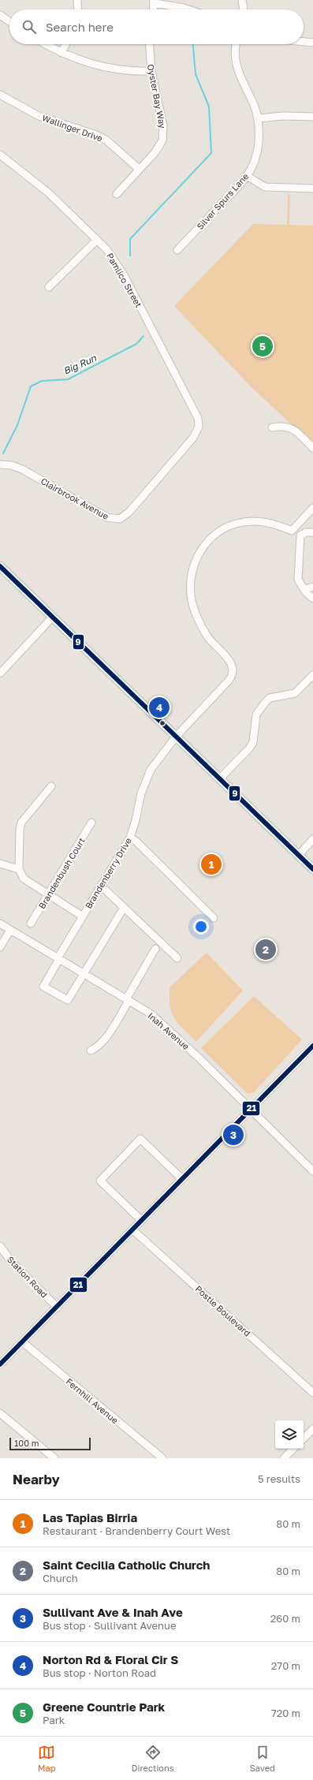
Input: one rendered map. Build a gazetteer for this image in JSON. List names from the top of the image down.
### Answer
{
  "streets": {
    "street": [
      "Oyster Bay Way",
      "Wallinger Drive",
      "Silver Spurs Lane",
      "Pamlico Street",
      "Clairbrook Avenue",
      "Brandenbush Court",
      "Brandenberry Drive",
      "Inah Avenue",
      "Station Road",
      "Postle Boulevard",
      "Fernhill Avenue"
    ]
  },
  "crossings": [
    ["Oyster Bay Way", "Wallinger Drive"],
    ["Pamlico Street", "Clairbrook Avenue"],
    ["Brandenberry Drive", "Inah Avenue"]
  ],
  "water": ["Big Run"],
  "lines": ["transit line 9", "transit line 21"],
  "scale_bar": "100 m",
  "page": {
    "search": "Search here",
    "pins": [
      "5",
      "4",
      "1",
      "2",
      "3"
    ],
    "scale": "100 m",
    "heading": ["Nearby", "5 results"],
    "list": [
      {
        "mark": "1",
        "name": "Las Tapias Birria",
        "note": "Restaurant · Brandenberry Court West",
        "value": "80 m"
      },
      {
        "mark": "2",
        "name": "Saint Cecilia Catholic Church",
        "note": "Church",
        "value": "80 m"
      },
      {
        "mark": "3",
        "name": "Sullivant Ave & Inah Ave",
        "note": "Bus stop · Sullivant Avenue",
        "value": "260 m"
      },
      {
        "mark": "4",
        "name": "Norton Rd & Floral Cir S",
        "note": "Bus stop · Norton Road",
        "value": "270 m"
      },
      {
        "mark": "5",
        "name": "Greene Countrie Park",
        "note": "Park",
        "value": "720 m"
      }
    ],
    "nav": ["Map", "Directions", "Saved"]
  }
}
